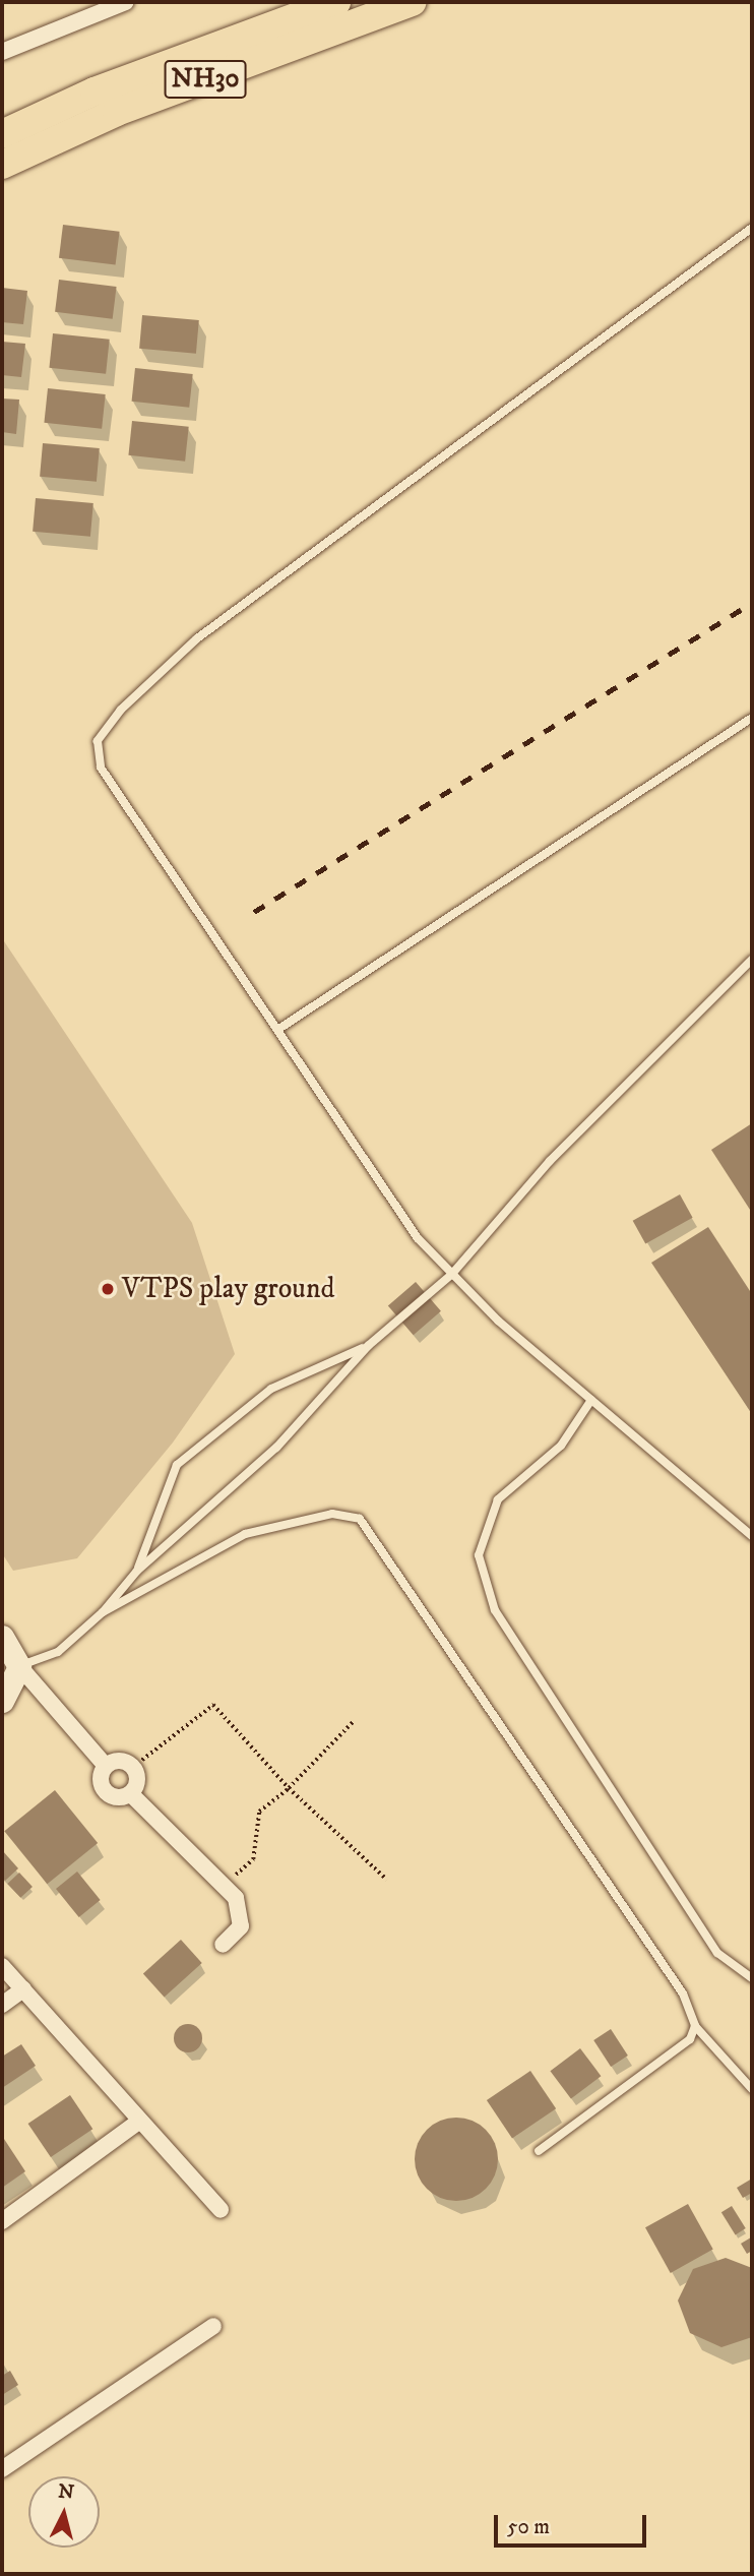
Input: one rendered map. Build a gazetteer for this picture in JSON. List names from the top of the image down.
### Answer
{
  "streets": {
    "highway": ["NH30"]
  },
  "places": ["VTPS play ground"],
  "scale_bar": "50 m",
  "north": "top"
}
